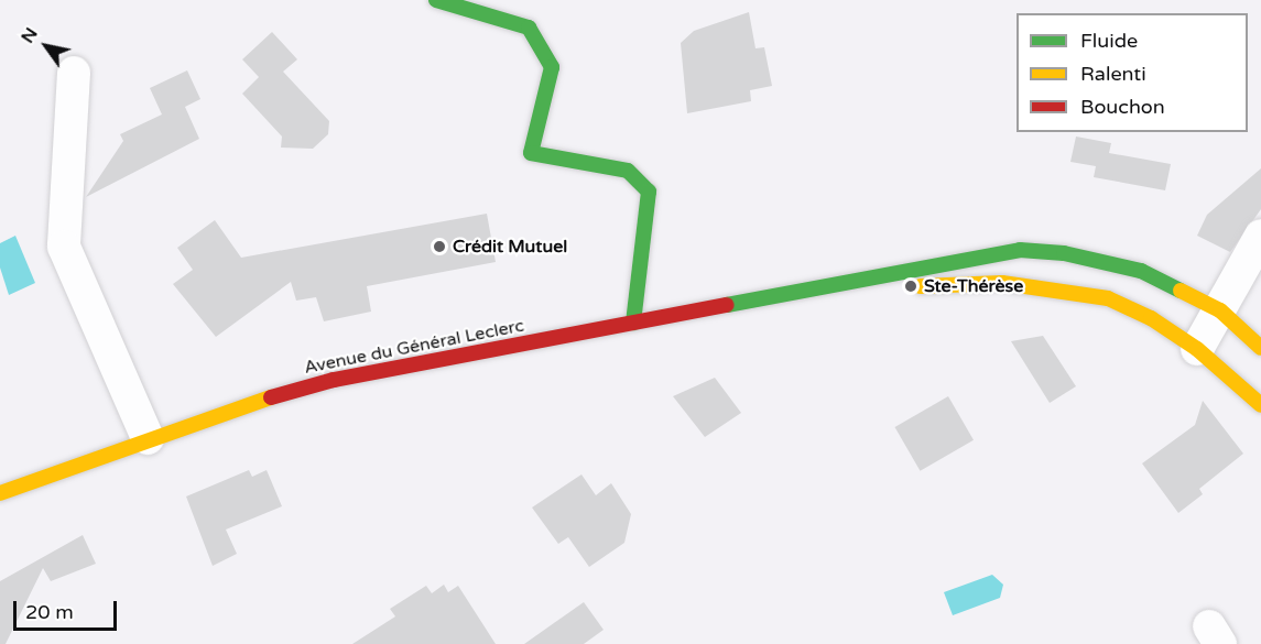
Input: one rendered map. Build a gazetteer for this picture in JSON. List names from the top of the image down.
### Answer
{
  "streets": {
    "main road": ["Avenue du Général Leclerc"]
  },
  "places": ["Crédit Mutuel", "Ste-Thérèse"],
  "legend": ["Fluide", "Ralenti", "Bouchon"],
  "scale_bar": "20 m",
  "north": "top left"
}
